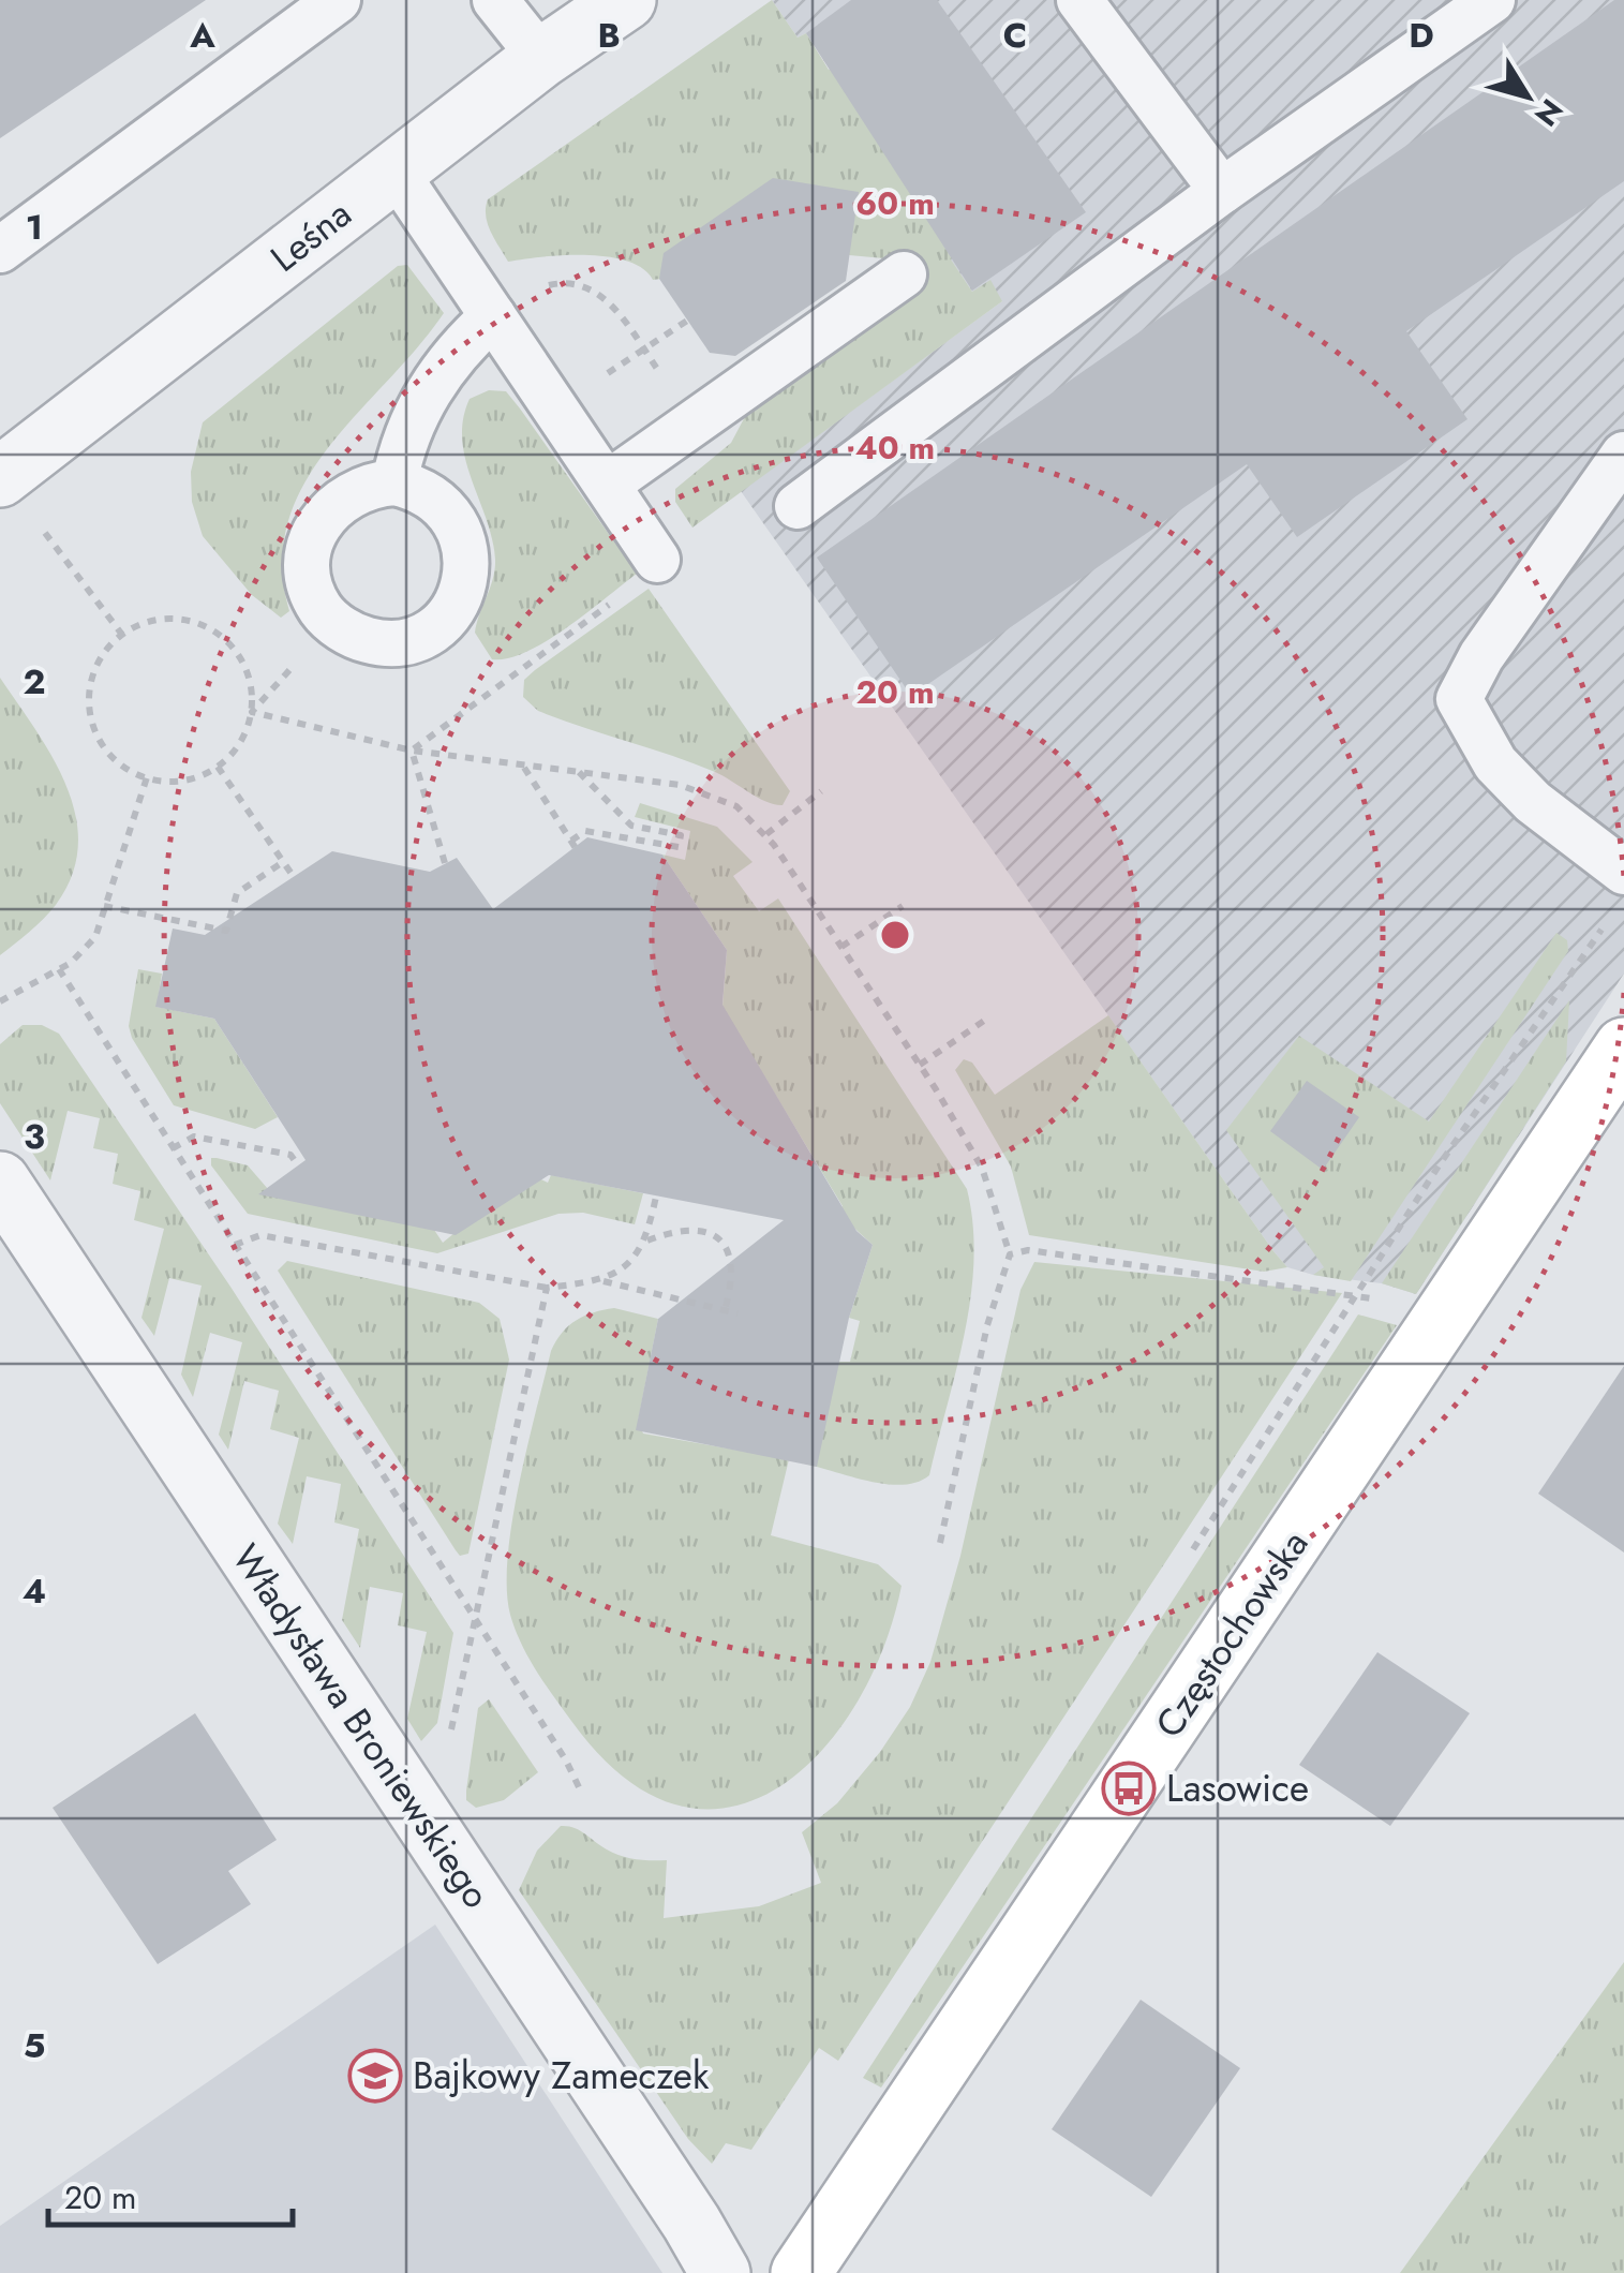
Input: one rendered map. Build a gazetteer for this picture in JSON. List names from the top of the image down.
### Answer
{
  "streets": {
    "street": ["Leśna", "Częstochowska", "Władysława Broniewskiego"]
  },
  "places": {
    "bus stop": ["Lasowice"],
    "school or university": ["Bajkowy Zameczek"]
  },
  "scale_bar": "20 m",
  "north": "bottom right",
  "grid": {
    "columns": [
      "A",
      "B",
      "C",
      "D"
    ],
    "rows": [
      "1",
      "2",
      "3",
      "4",
      "5"
    ]
  },
  "rings": ["60 m", "40 m", "20 m"]
}
